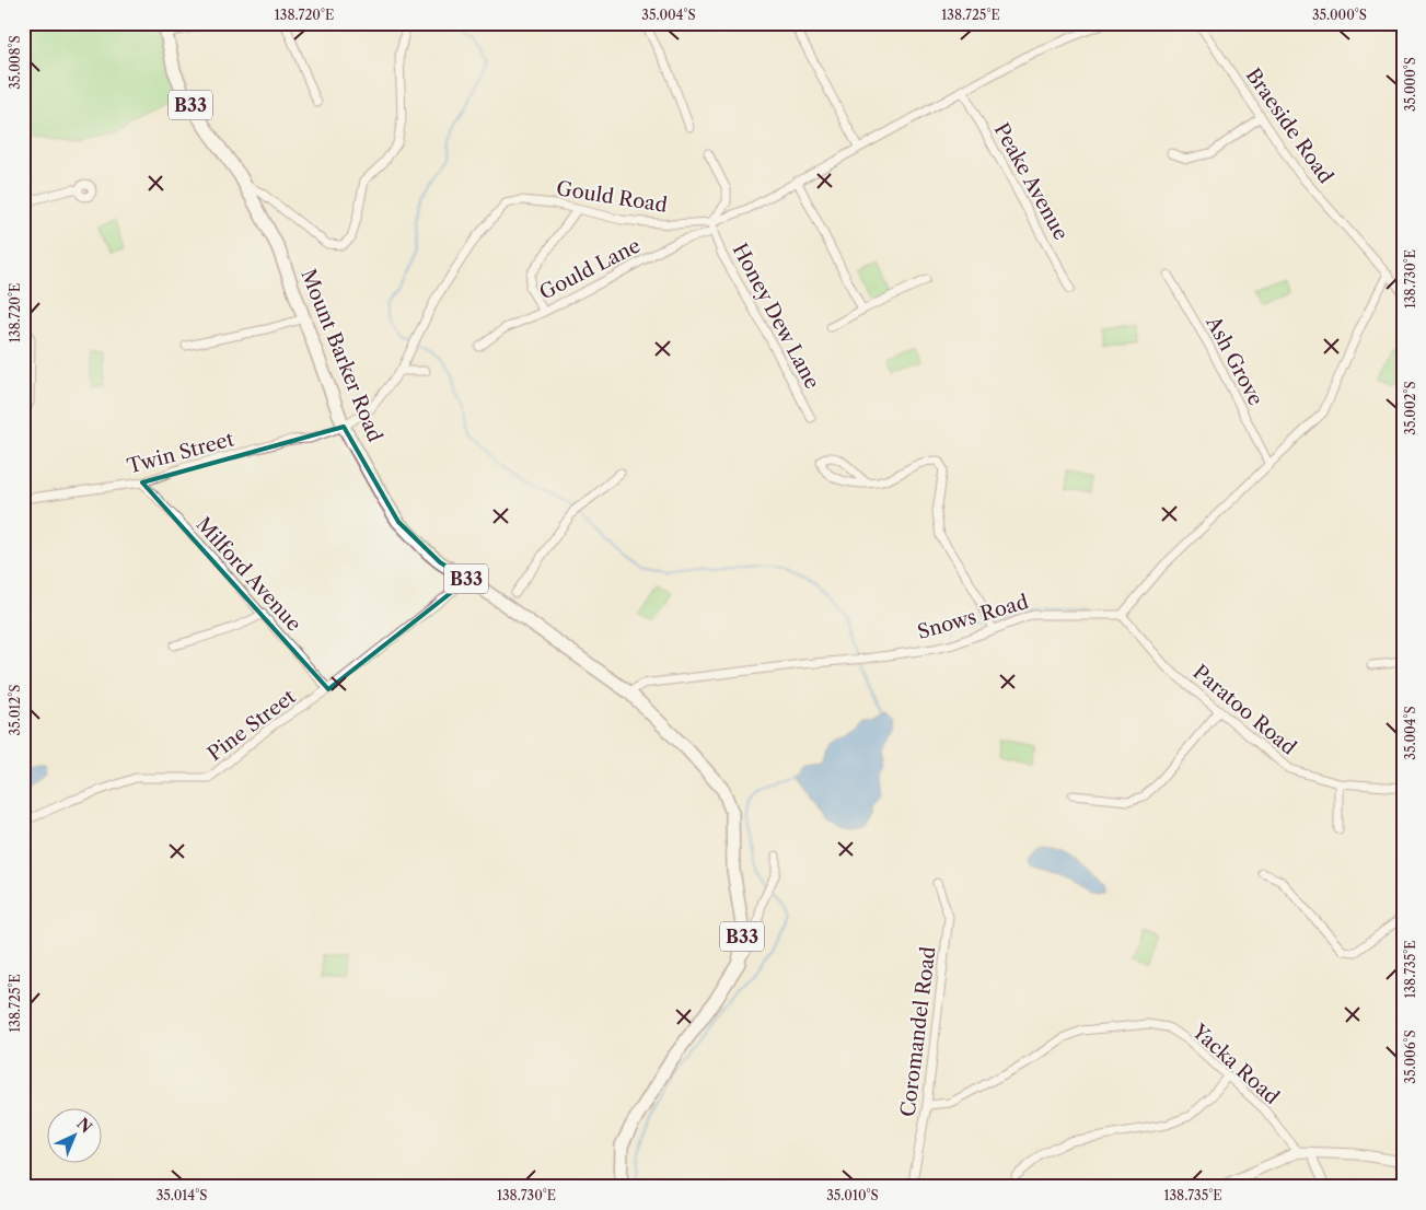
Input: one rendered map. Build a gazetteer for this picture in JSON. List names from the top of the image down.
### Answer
{
  "streets": {
    "main road": ["B33", "Mount Barker Road"],
    "street": [
      "Braeside Road",
      "Peake Avenue",
      "Gould Road",
      "Gould Lane",
      "Honey Dew Lane",
      "Ash Grove",
      "Twin Street",
      "Milford Avenue",
      "Snows Road",
      "Paratoo Road",
      "Pine Street",
      "Coromandel Road",
      "Yacka Road"
    ]
  },
  "crossings": [
    ["Peake Avenue", "Gould Road"],
    ["Gould Road", "Gould Lane"],
    ["Gould Road", "Honey Dew Lane"],
    ["Gould Road", "Mount Barker Road"],
    ["Gould Road", "Twin Street"],
    ["Gould Lane", "Honey Dew Lane"],
    ["Mount Barker Road", "Twin Street"],
    ["Mount Barker Road", "Snows Road"],
    ["Mount Barker Road", "Pine Street"],
    ["Twin Street", "Milford Avenue"],
    ["Milford Avenue", "Pine Street"],
    ["Snows Road", "Paratoo Road"],
    ["Coromandel Road", "Yacka Road"]
  ],
  "north": "top right",
  "coordinates": [
    "138.720°E",
    "35.004°S",
    "138.725°E",
    "35.000°S",
    "35.008°S",
    "138.730°E",
    "35.002°S",
    "35.012°S",
    "138.735°E",
    "35.006°S",
    "35.014°S",
    "35.010°S"
  ]
}
